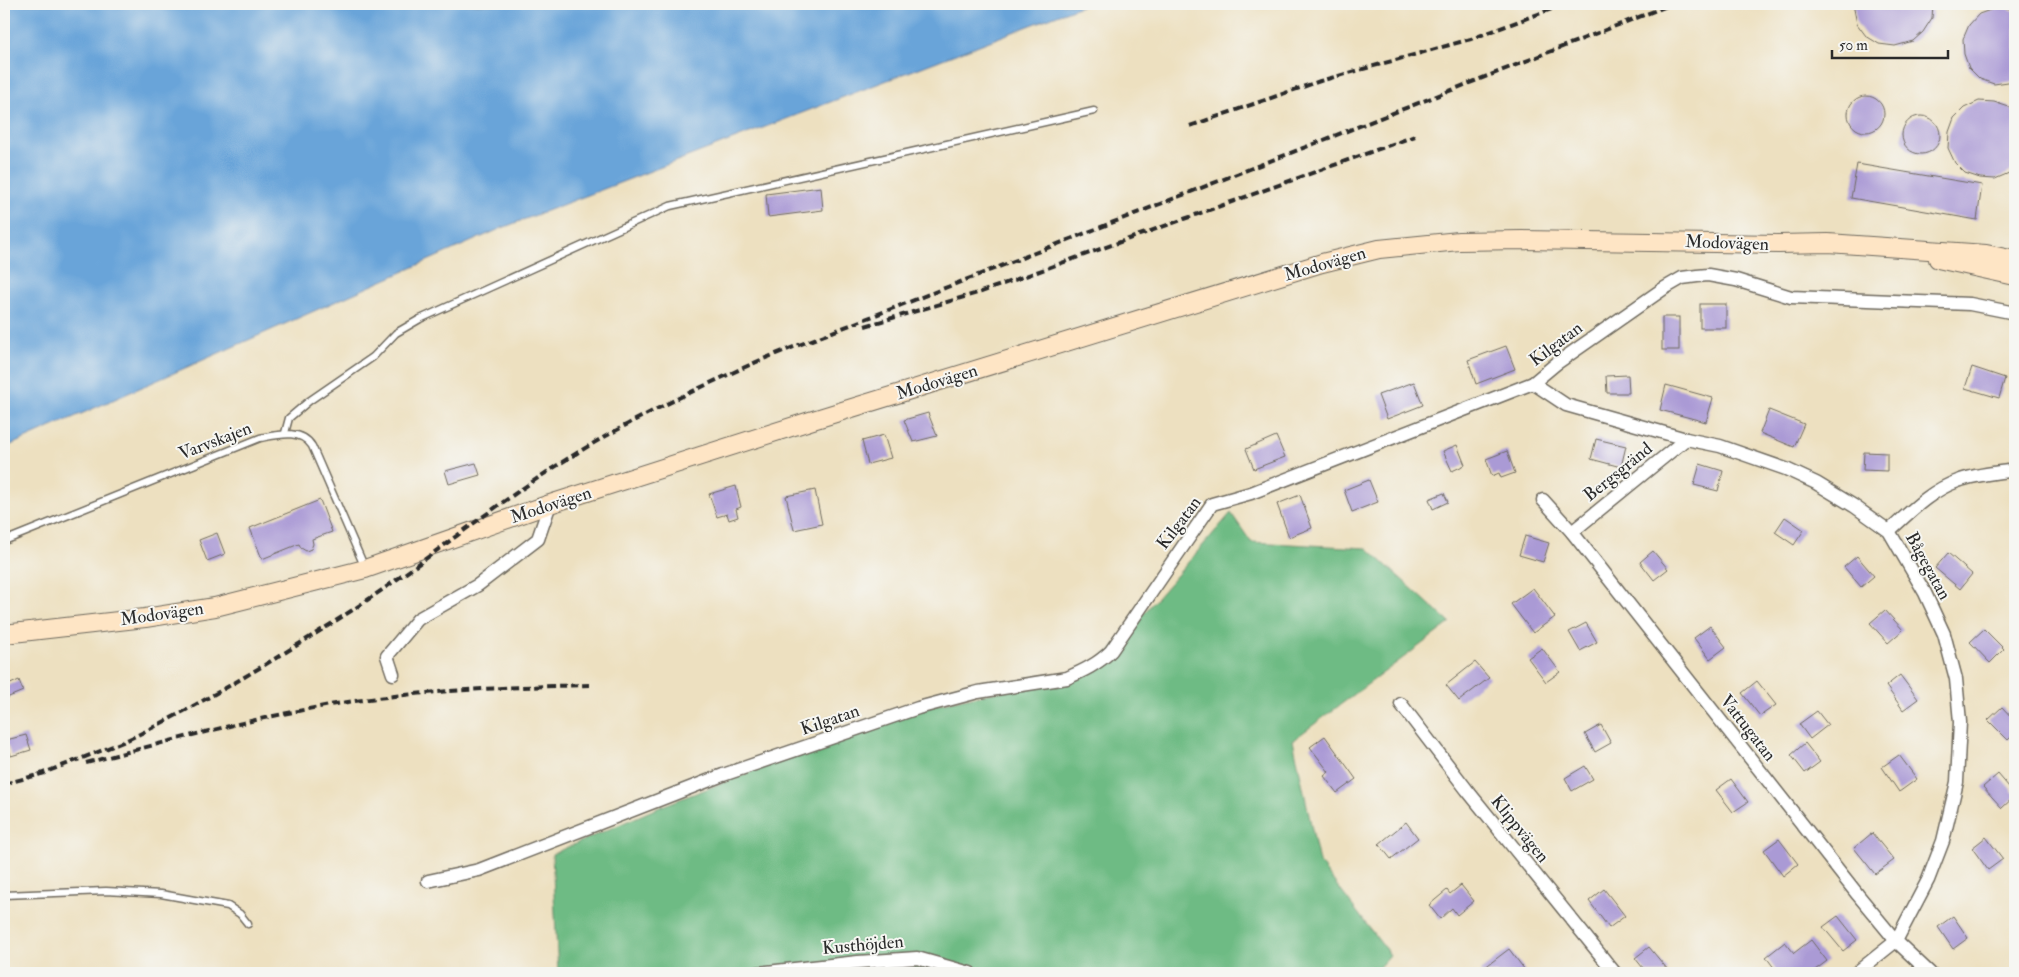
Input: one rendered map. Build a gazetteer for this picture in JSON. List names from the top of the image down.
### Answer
{
  "streets": {
    "main road": ["Modovägen"],
    "street": [
      "Kilgatan",
      "Bergsgränd",
      "Bågegatan",
      "Vattugatan",
      "Klippvägen",
      "Kusthöjden"
    ],
    "lane": ["Varvskajen"]
  },
  "crossings": [
    ["Modovägen", "Varvskajen"],
    ["Kilgatan", "Bågegatan"],
    ["Bergsgränd", "Bågegatan"],
    ["Bergsgränd", "Vattugatan"],
    ["Bågegatan", "Vattugatan"]
  ],
  "scale_bar": "50 m"
}
